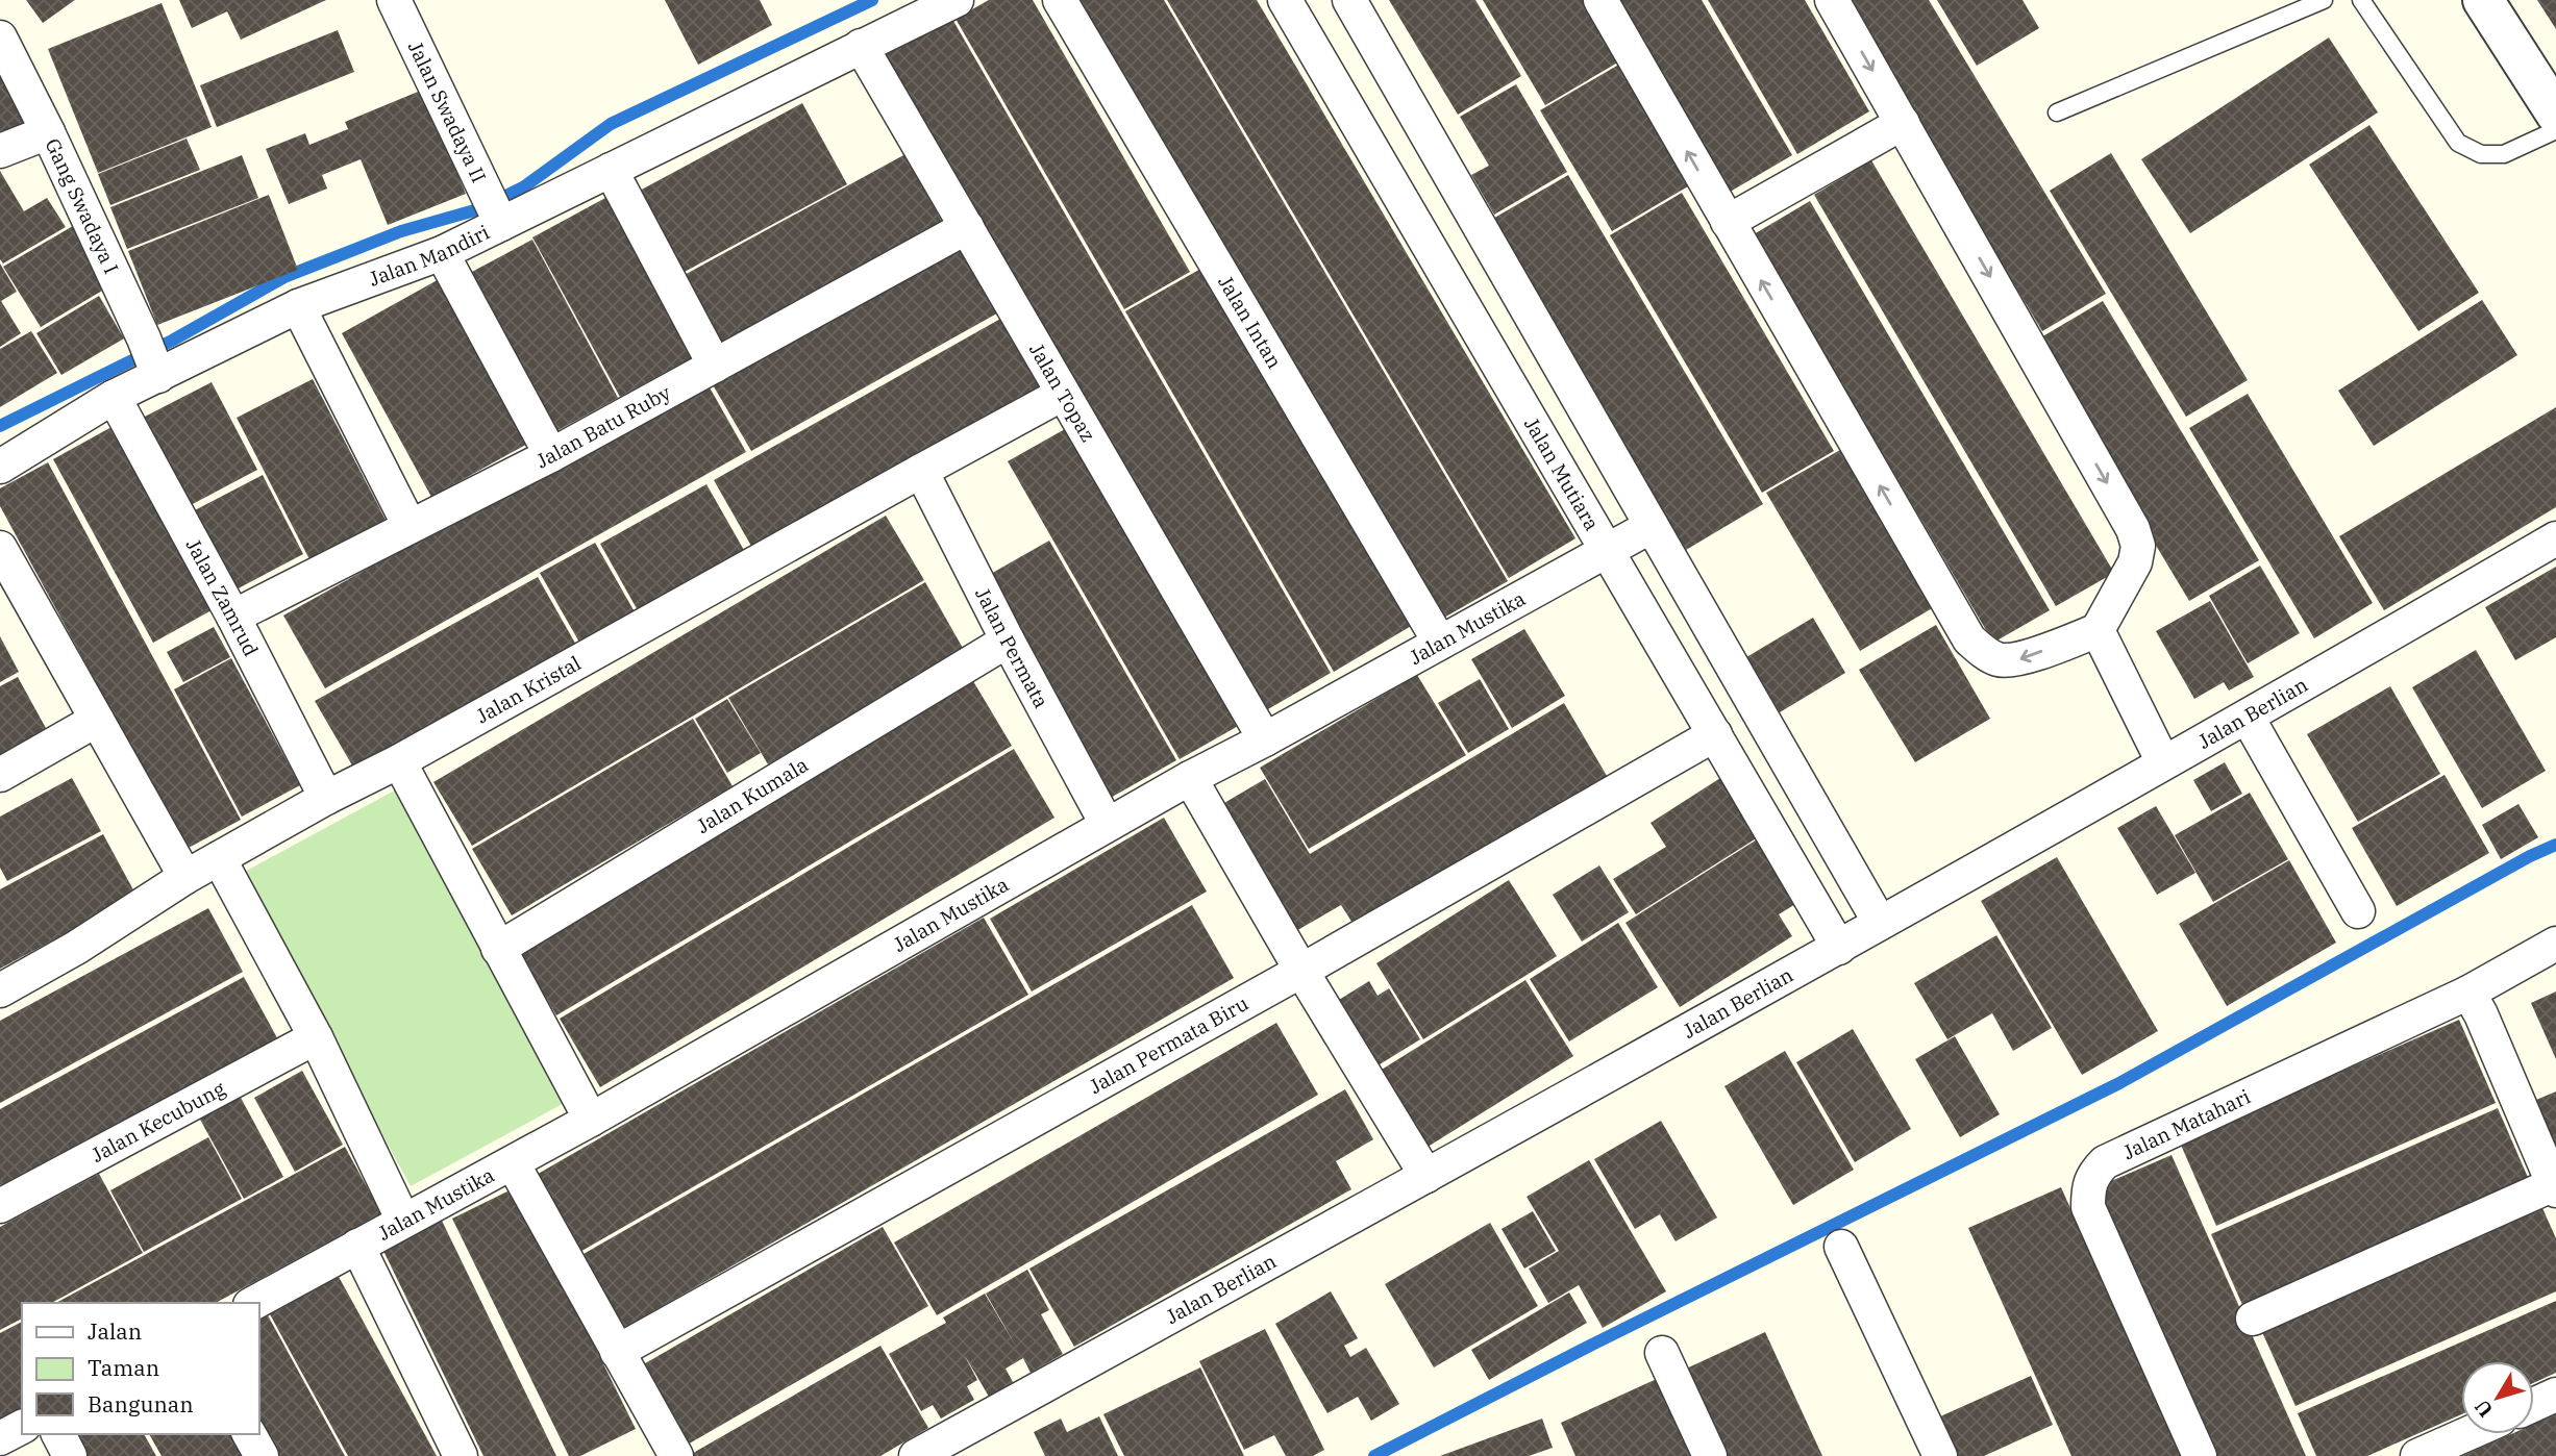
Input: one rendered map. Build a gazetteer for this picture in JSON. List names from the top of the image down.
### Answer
{
  "streets": {
    "street": [
      "Jalan Swadaya II",
      "Gang Swadaya I",
      "Jalan Mandiri",
      "Jalan Intan",
      "Jalan Topaz",
      "Jalan Batu Ruby",
      "Jalan Mutiara",
      "Jalan Zamrud",
      "Jalan Mustika",
      "Jalan Permata",
      "Jalan Kristal",
      "Jalan Berlian",
      "Jalan Kumala",
      "Jalan Permata Biru",
      "Jalan Kecubung",
      "Jalan Matahari"
    ]
  },
  "crossings": [
    ["Jalan Swadaya II", "Jalan Mandiri"],
    ["Gang Swadaya I", "Jalan Mandiri"],
    ["Jalan Mandiri", "Jalan Topaz"],
    ["Jalan Mandiri", "Jalan Zamrud"],
    ["Jalan Intan", "Jalan Mustika"],
    ["Jalan Topaz", "Jalan Batu Ruby"],
    ["Jalan Topaz", "Jalan Mustika"],
    ["Jalan Topaz", "Jalan Kristal"],
    ["Jalan Batu Ruby", "Jalan Zamrud"],
    ["Jalan Mutiara", "Jalan Mustika"],
    ["Jalan Mutiara", "Jalan Berlian"],
    ["Jalan Mutiara", "Jalan Permata Biru"],
    ["Jalan Zamrud", "Jalan Kristal"],
    ["Jalan Mustika", "Jalan Permata"],
    ["Jalan Permata", "Jalan Kristal"],
    ["Jalan Permata", "Jalan Kumala"]
  ],
  "legend": ["Jalan", "Taman", "Bangunan"],
  "north": "bottom left"
}
